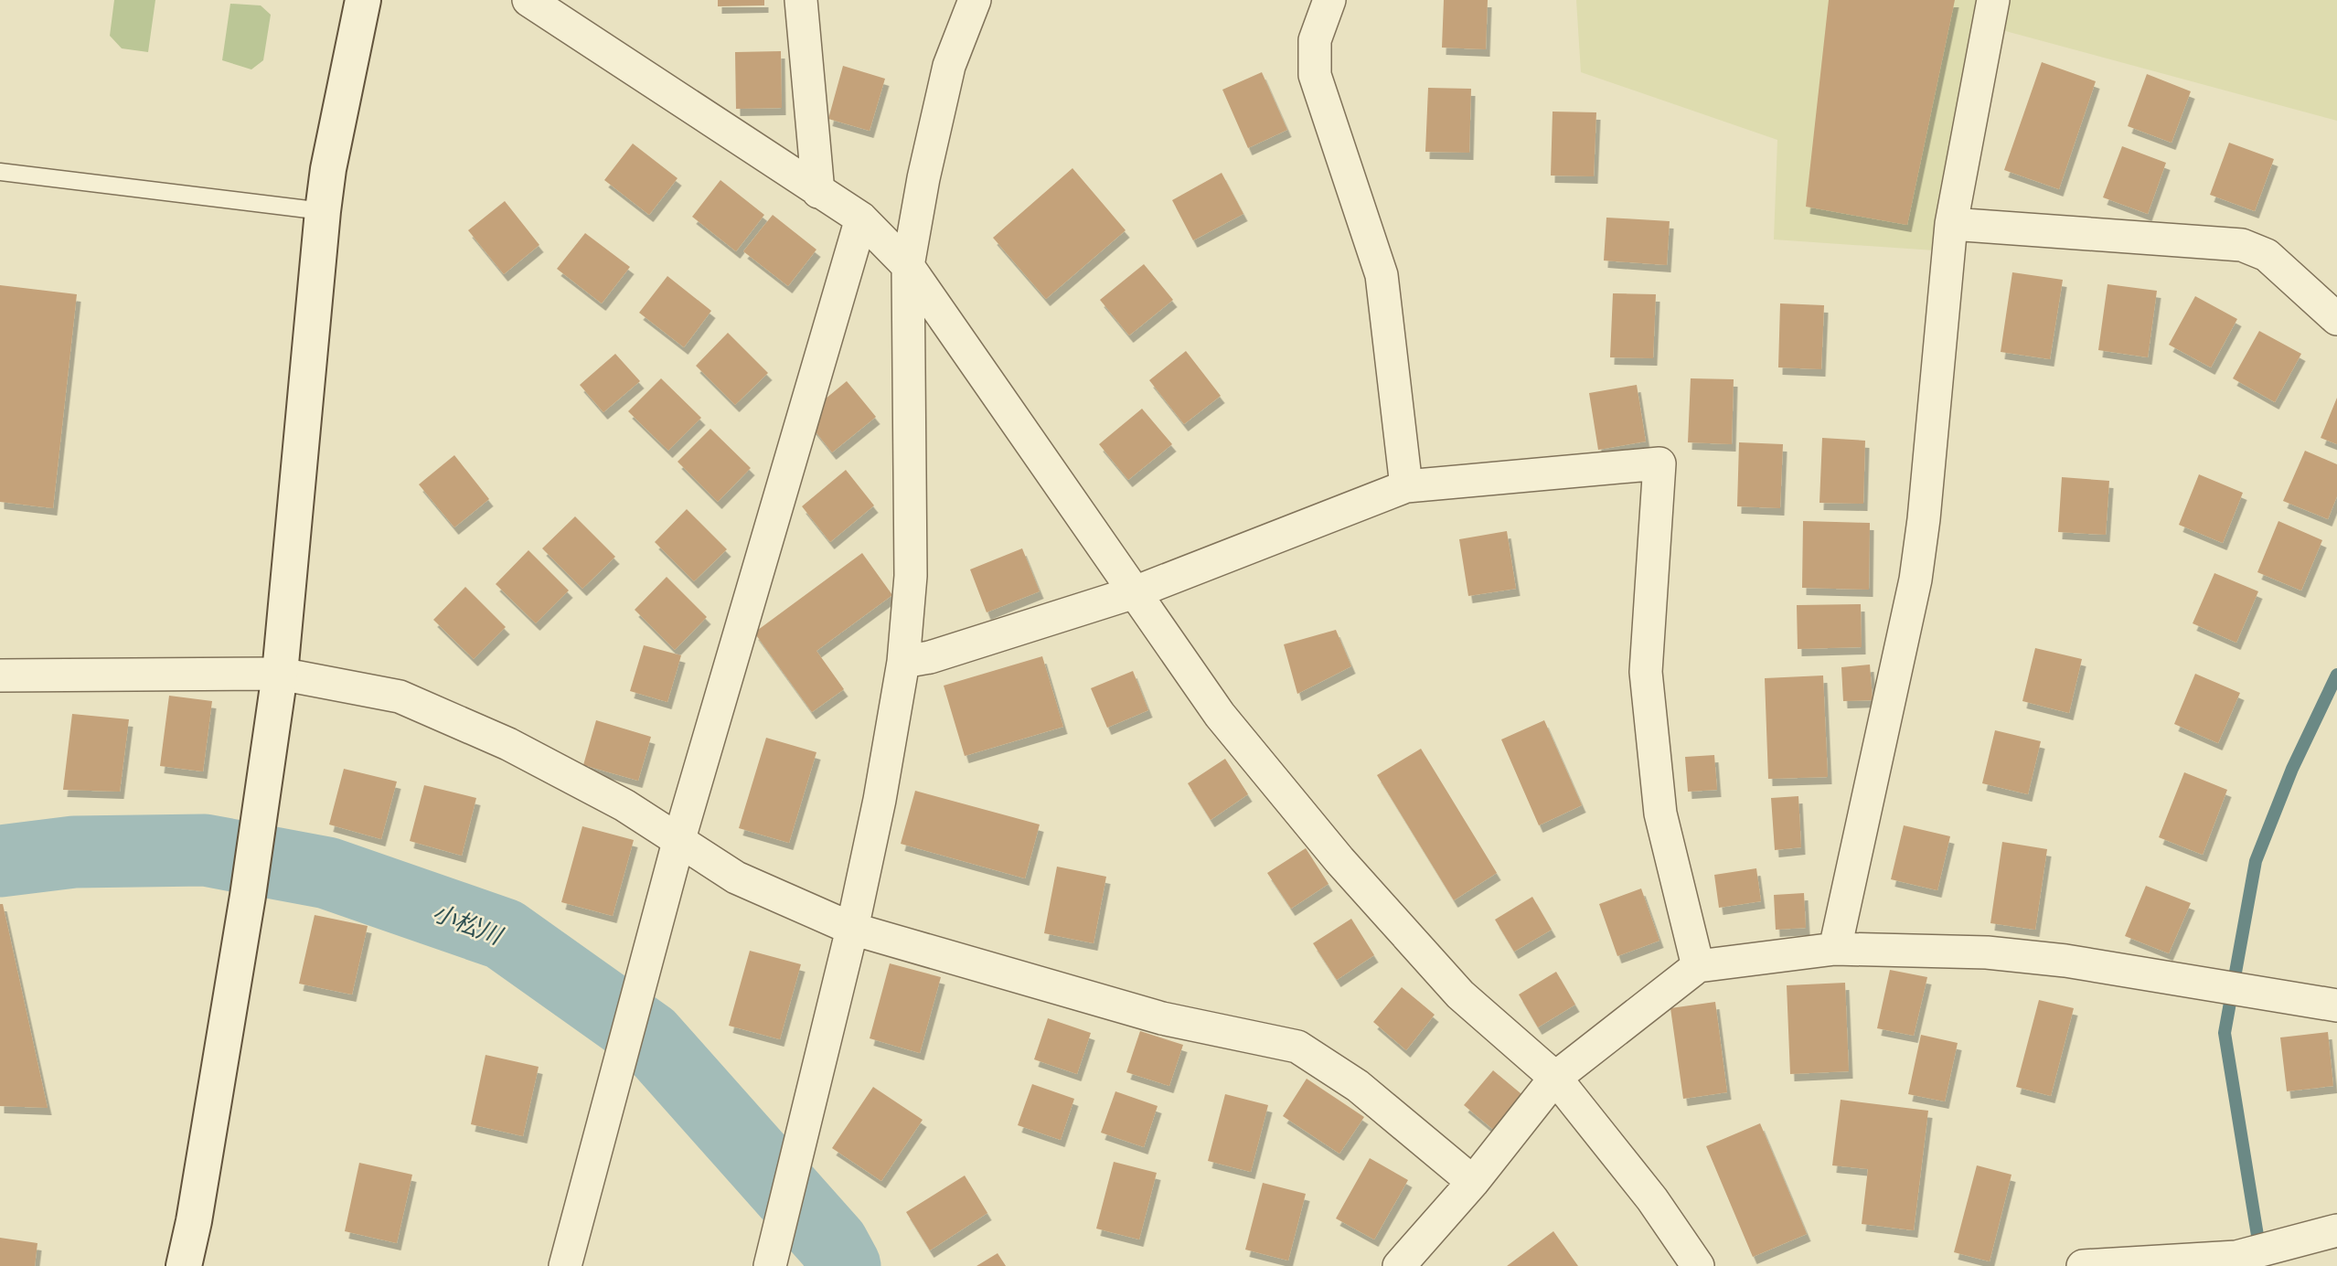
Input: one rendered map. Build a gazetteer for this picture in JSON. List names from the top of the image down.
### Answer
{
  "water": ["小松川"]
}
